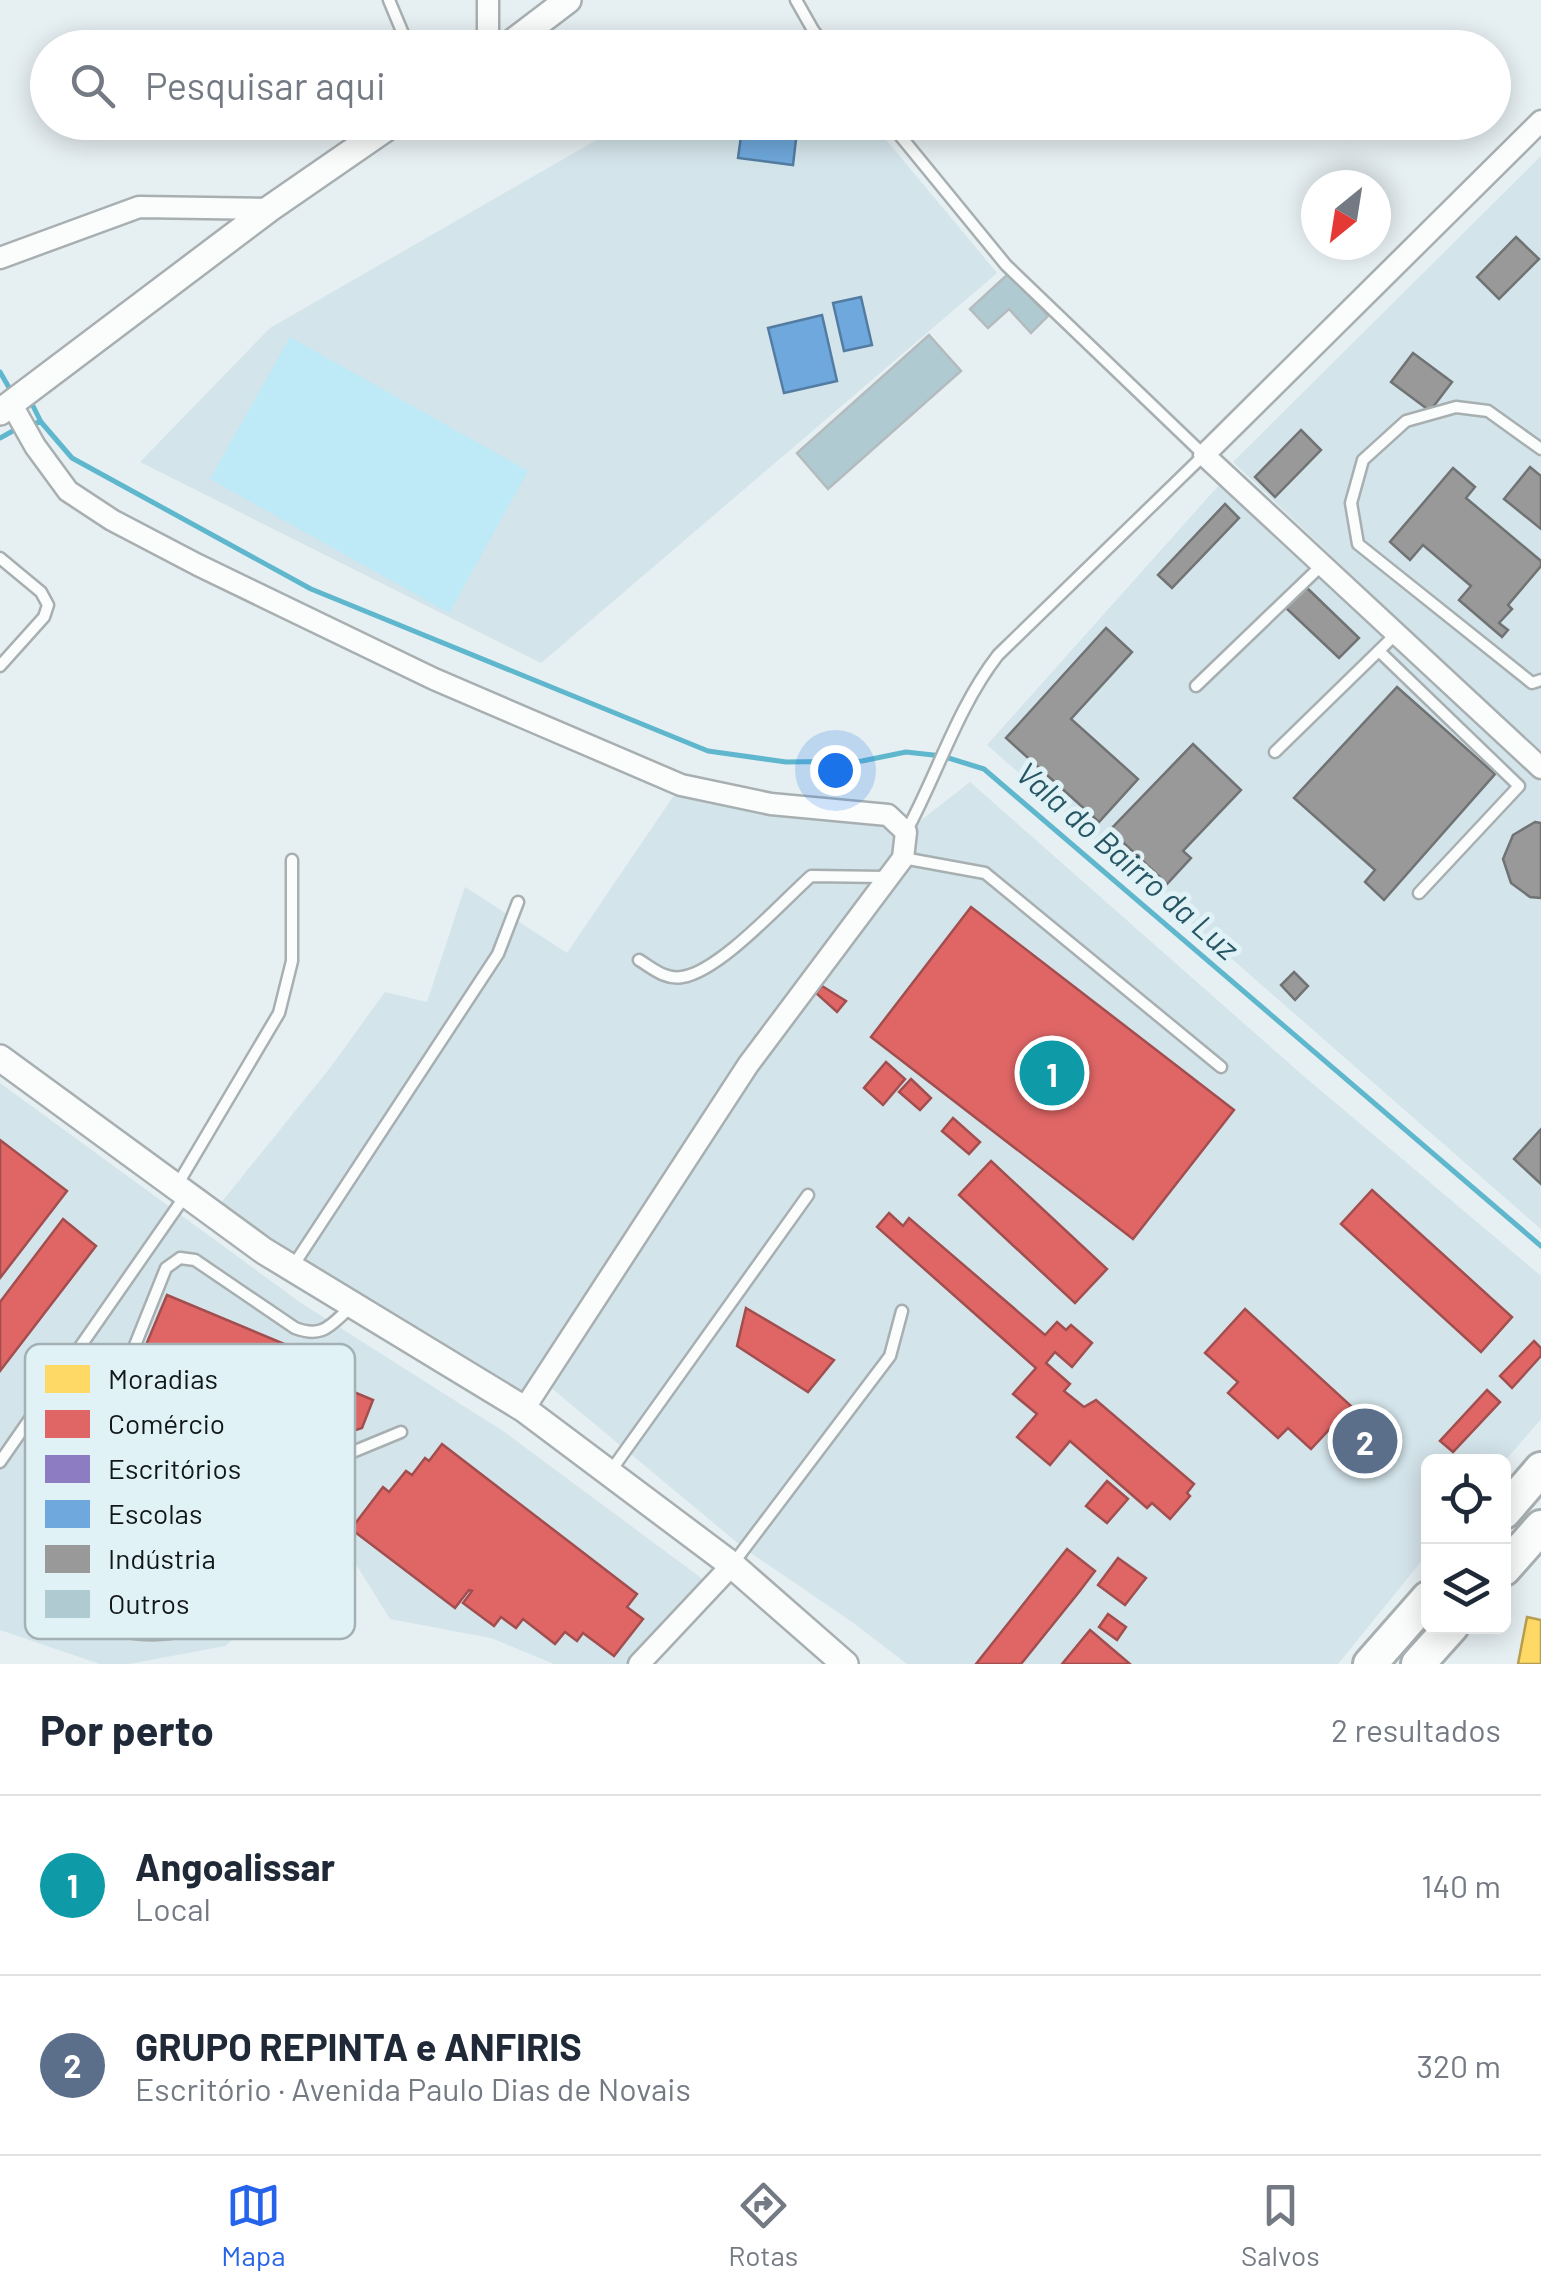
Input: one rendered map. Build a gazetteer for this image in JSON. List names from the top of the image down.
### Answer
{
  "water": ["Vala do Bairro da Luz"],
  "legend": [
    "Moradias",
    "Comércio",
    "Escritórios",
    "Escolas",
    "Indústria",
    "Outros"
  ],
  "north": "bottom left",
  "page": {
    "search": "Pesquisar aqui",
    "pins": ["1", "2"],
    "heading": ["Por perto", "2 resultados"],
    "list": [
      {
        "mark": "1",
        "name": "Angoalissar",
        "note": "Local",
        "value": "140 m"
      },
      {
        "mark": "2",
        "name": "GRUPO REPINTA e ANFIRIS",
        "note": "Escritório · Avenida Paulo Dias de Novais",
        "value": "320 m"
      }
    ],
    "nav": ["Mapa", "Rotas", "Salvos"]
  }
}
